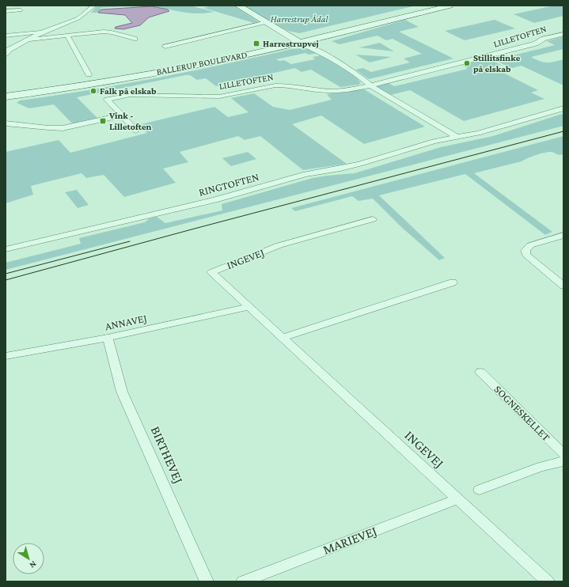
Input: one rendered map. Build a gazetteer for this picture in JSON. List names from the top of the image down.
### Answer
{
  "streets": {
    "street": [
      "LILLETOFTEN",
      "BALLERUP BOULEVARD",
      "RINGTOFTEN",
      "INGEVEJ",
      "ANNAVEJ",
      "SOGNESKELLET",
      "BIRTHEVEJ",
      "MARIEVEJ"
    ]
  },
  "crossings": [
    ["INGEVEJ", "ANNAVEJ"],
    ["INGEVEJ", "MARIEVEJ"],
    ["ANNAVEJ", "BIRTHEVEJ"]
  ],
  "parks": ["Harrestrup Ådal"],
  "places": {
    "transit": ["Harrestrupvej", "Vink - Lilletoften"],
    "other": ["Stillitsfinke på elskab", "Falk på elskab"]
  },
  "north": "bottom right"
}
